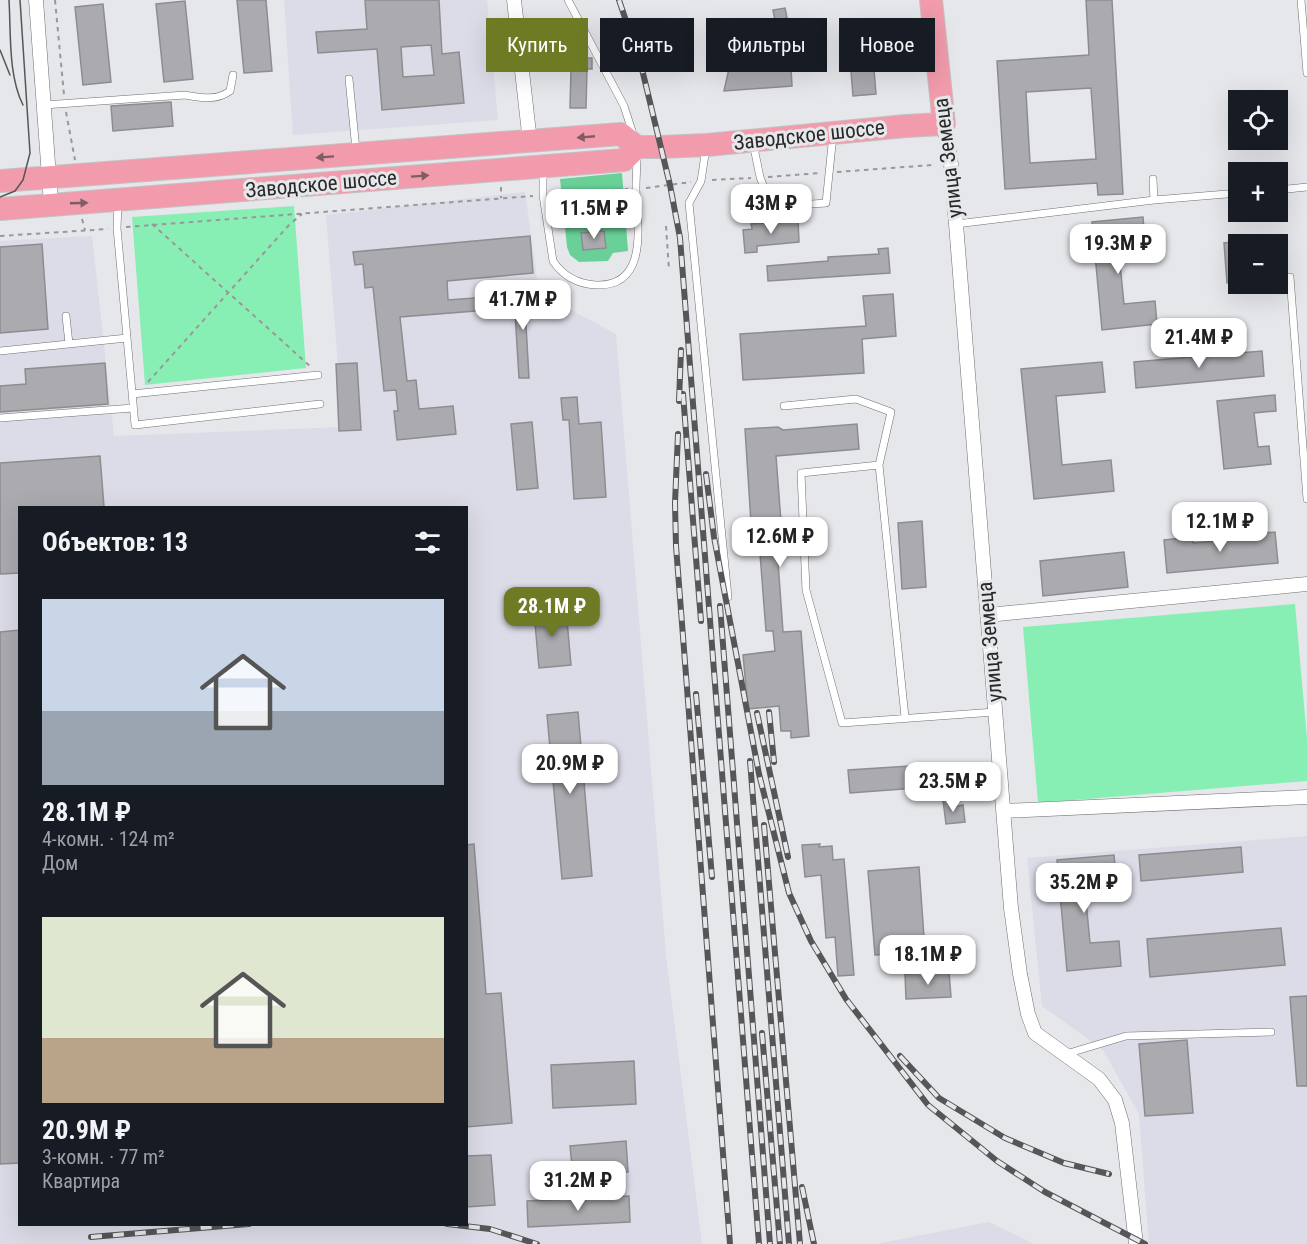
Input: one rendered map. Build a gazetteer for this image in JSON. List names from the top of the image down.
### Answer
{
  "streets": {
    "main road": ["Заводское шоссе", "улица Земеца"]
  },
  "crossings": [
    ["Заводское шоссе", "улица Земеца"]
  ],
  "page": {
    "chip": [
      "Купить",
      "Снять",
      "Фильтры",
      "Новое"
    ],
    "map_buttons": ["+", "−"],
    "price": [
      "43M ₽",
      "11.5M ₽",
      "19.3M ₽",
      "41.7M ₽",
      "21.4M ₽",
      "12.1M ₽",
      "12.6M ₽",
      "28.1M ₽",
      "20.9M ₽",
      "23.5M ₽",
      "35.2M ₽",
      "18.1M ₽",
      "31.2M ₽"
    ],
    "heading": "Объектов: 13",
    "list": [
      {
        "name": "28.1M ₽",
        "note": "4-комн. · 124 m² · Дом"
      },
      {
        "name": "20.9M ₽",
        "note": "3-комн. · 77 m² · Квартира"
      }
    ]
  }
}
